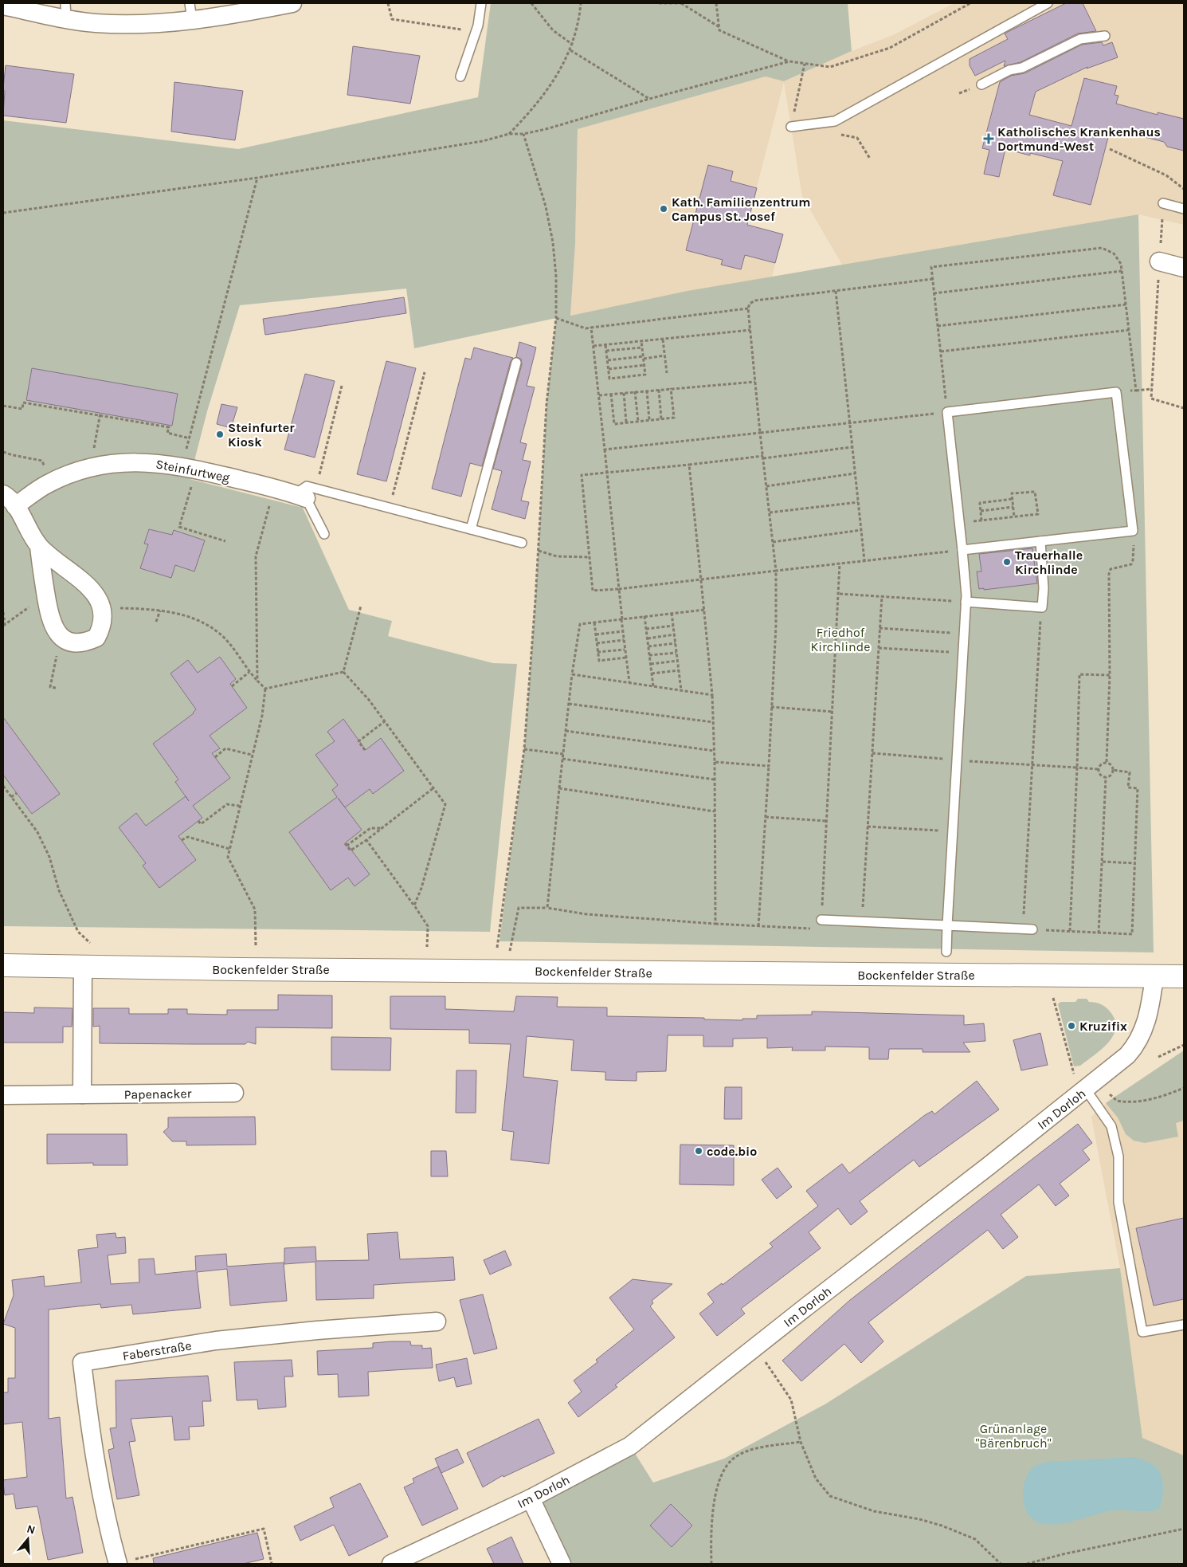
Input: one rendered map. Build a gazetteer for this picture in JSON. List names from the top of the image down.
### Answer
{
  "streets": {
    "main road": ["Bockenfelder Straße"],
    "street": [
      "Steinfurtweg",
      "Papenacker",
      "Im Dorloh",
      "Faberstraße"
    ]
  },
  "crossings": [
    ["Bockenfelder Straße", "Im Dorloh"]
  ],
  "parks": ["Friedhof Kirchlinde", "Grünanlage \"Bärenbruch\""],
  "places": {
    "health": ["Katholisches Krankenhaus Dortmund-West"],
    "other": [
      "Kath. Familienzentrum Campus St. Josef",
      "Steinfurter Kiosk",
      "Trauerhalle Kirchlinde",
      "Kruzifix",
      "code.bio"
    ]
  },
  "north": "top"
}
